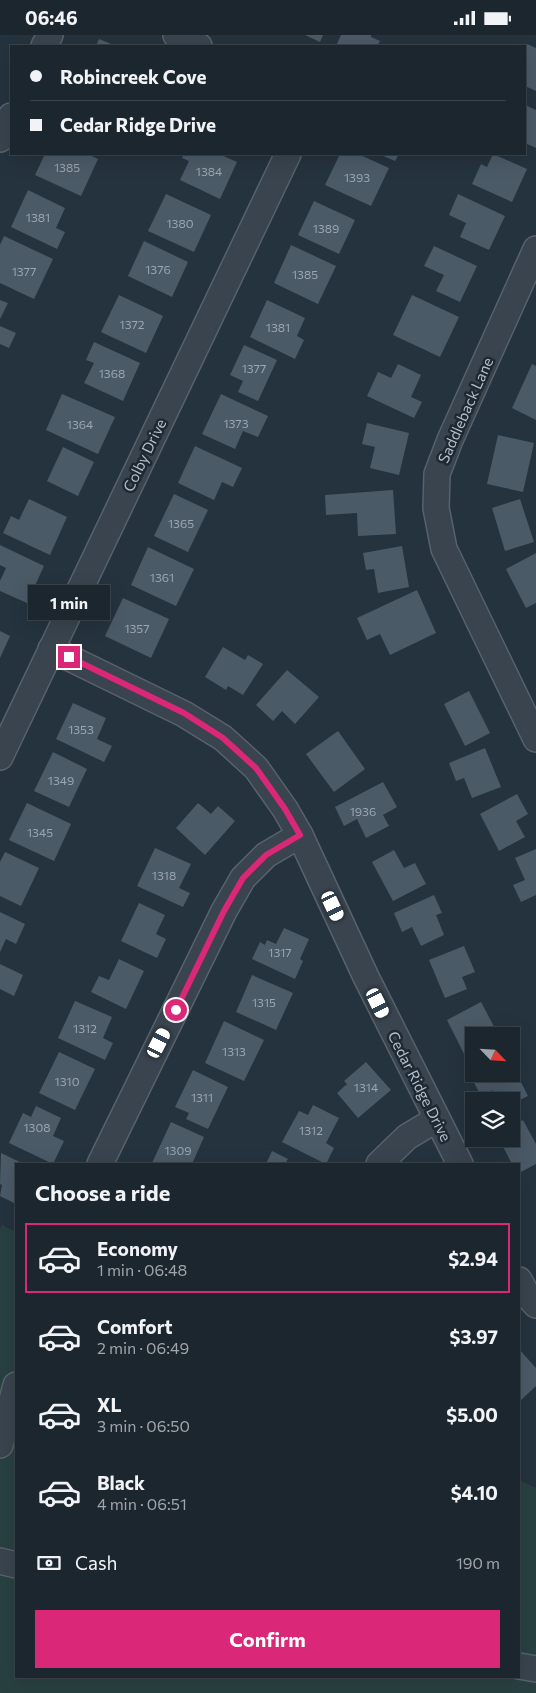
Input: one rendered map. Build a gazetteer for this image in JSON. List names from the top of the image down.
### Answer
{
  "streets": {
    "street": ["Saddleback Lane", "Colby Drive", "Cedar Ridge Drive"]
  },
  "crossings": [
    ["Colby Drive", "Cedar Ridge Drive"]
  ],
  "house_numbers": [
    "1385",
    "1384",
    "1393",
    "1381",
    "1380",
    "1389",
    "1376",
    "1377",
    "1385",
    "1372",
    "1381",
    "1377",
    "1368",
    "1373",
    "1364",
    "1365",
    "1361",
    "1357",
    "1353",
    "1349",
    "1936",
    "1345",
    "1318",
    "1317",
    "1315",
    "1312",
    "1313",
    "1310",
    "1314",
    "1311",
    "1308",
    "1312",
    "1309"
  ],
  "north": "bottom right",
  "page": {
    "status": "06:46",
    "banner": ["Robincreek Cove", "Cedar Ridge Drive"],
    "bubble": "1 min",
    "heading": "Choose a ride",
    "list": [
      {
        "name": "Economy",
        "note": "1 min · 06:48",
        "value": "$2.94"
      },
      {
        "name": "Comfort",
        "note": "2 min · 06:49",
        "value": "$3.97"
      },
      {
        "name": "XL",
        "note": "3 min · 06:50",
        "value": "$5.00"
      },
      {
        "name": "Black",
        "note": "4 min · 06:51",
        "value": "$4.10"
      }
    ],
    "pay": ["Cash", "190 m"],
    "buttons": "Confirm"
  }
}
